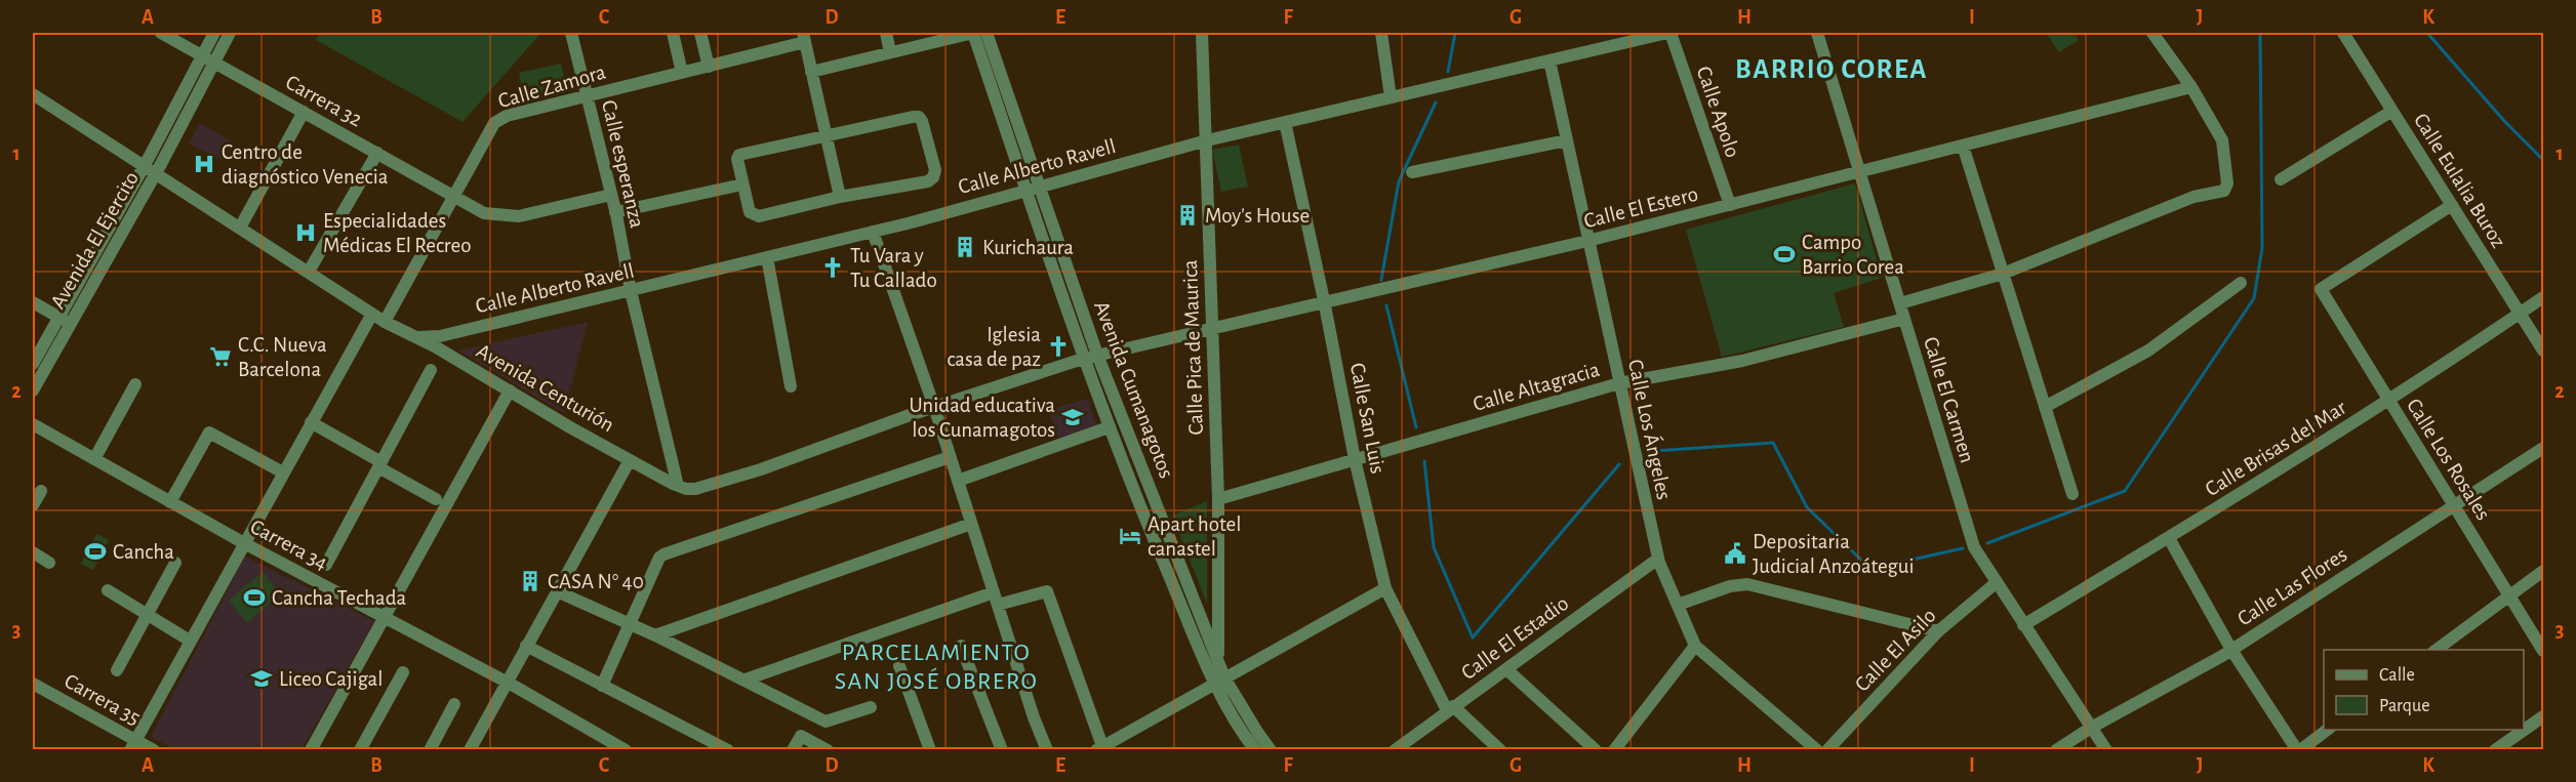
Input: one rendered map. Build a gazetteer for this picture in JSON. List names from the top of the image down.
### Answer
{
  "streets": {
    "street": [
      "Calle Zamora",
      "Carrera 32",
      "Calle Apolo",
      "Calle esperanza",
      "Calle Alberto Ravell",
      "Calle Eulalia Buroz",
      "Calle El Estero",
      "Avenida El Ejercito",
      "Calle Pica de Maurica",
      "Calle Altagracia",
      "Avenida Centurión",
      "Avenida Cumanagotos",
      "Calle El Carmen",
      "Calle San Luis",
      "Calle Los Ángeles",
      "Calle Brisas del Mar",
      "Calle Los Rosales",
      "Carrera 34",
      "Calle Las Flores",
      "Calle El Estadio",
      "Calle El Asilo",
      "Carrera 35"
    ]
  },
  "crossings": [
    ["Calle Zamora", "Carrera 32"],
    ["Calle Zamora", "Calle esperanza"],
    ["Calle Zamora", "Avenida Centurión"],
    ["Carrera 32", "Calle esperanza"],
    ["Carrera 32", "Avenida El Ejercito"],
    ["Calle Apolo", "Calle Alberto Ravell"],
    ["Calle Apolo", "Calle El Estero"],
    ["Calle esperanza", "Calle Alberto Ravell"],
    ["Calle esperanza", "Avenida Centurión"],
    ["Calle Alberto Ravell", "Calle Pica de Maurica"],
    ["Calle Alberto Ravell", "Avenida Centurión"],
    ["Calle Alberto Ravell", "Avenida Cumanagotos"],
    ["Calle Alberto Ravell", "Calle San Luis"],
    ["Calle Alberto Ravell", "Calle Los Ángeles"],
    ["Calle Eulalia Buroz", "Calle Brisas del Mar"],
    ["Calle Eulalia Buroz", "Calle Los Rosales"],
    ["Calle El Estero", "Calle Pica de Maurica"],
    ["Calle El Estero", "Avenida Centurión"],
    ["Calle El Estero", "Avenida Cumanagotos"],
    ["Calle El Estero", "Calle El Carmen"],
    ["Calle El Estero", "Calle San Luis"],
    ["Calle El Estero", "Calle Los Ángeles"],
    ["Avenida El Ejercito", "Avenida Centurión"],
    ["Calle Pica de Maurica", "Calle Altagracia"],
    ["Calle Pica de Maurica", "Avenida Cumanagotos"],
    ["Calle Altagracia", "Calle El Carmen"],
    ["Calle Altagracia", "Calle San Luis"],
    ["Calle Altagracia", "Calle Los Ángeles"],
    ["Avenida Centurión", "Avenida Cumanagotos"],
    ["Calle El Carmen", "Calle Brisas del Mar"],
    ["Calle El Carmen", "Calle Las Flores"],
    ["Calle El Carmen", "Calle El Asilo"],
    ["Calle San Luis", "Calle El Estadio"],
    ["Calle Los Ángeles", "Calle El Estadio"],
    ["Calle Brisas del Mar", "Calle Los Rosales"],
    ["Calle Los Rosales", "Calle Las Flores"]
  ],
  "districts": ["BARRIO COREA", "PARCELAMIENTO SAN JOSÉ OBRERO"],
  "places": {
    "hospital": ["Centro de diagnóstico Venecia", "Especialidades Médicas El Recreo"],
    "building": ["Moy's House", "Kurichaura", "CASA N° 40"],
    "sports": ["Campo Barrio Corea", "Cancha", "Cancha Techada"],
    "church": ["Tu Vara y Tu Callado", "Iglesia casa de paz"],
    "supermarket": ["C.C. Nueva Barcelona"],
    "school or university": ["Unidad educativa los Cunamagotos", "Liceo Cajigal"],
    "hotel": ["Apart hotel canastel"],
    "public building": ["Depositaria Judicial Anzoátegui"]
  },
  "legend": ["Calle", "Parque"],
  "grid": {
    "columns": [
      "A",
      "B",
      "C",
      "D",
      "E",
      "F",
      "G",
      "H",
      "I",
      "J",
      "K"
    ],
    "rows": ["1", "2", "3"]
  }
}
